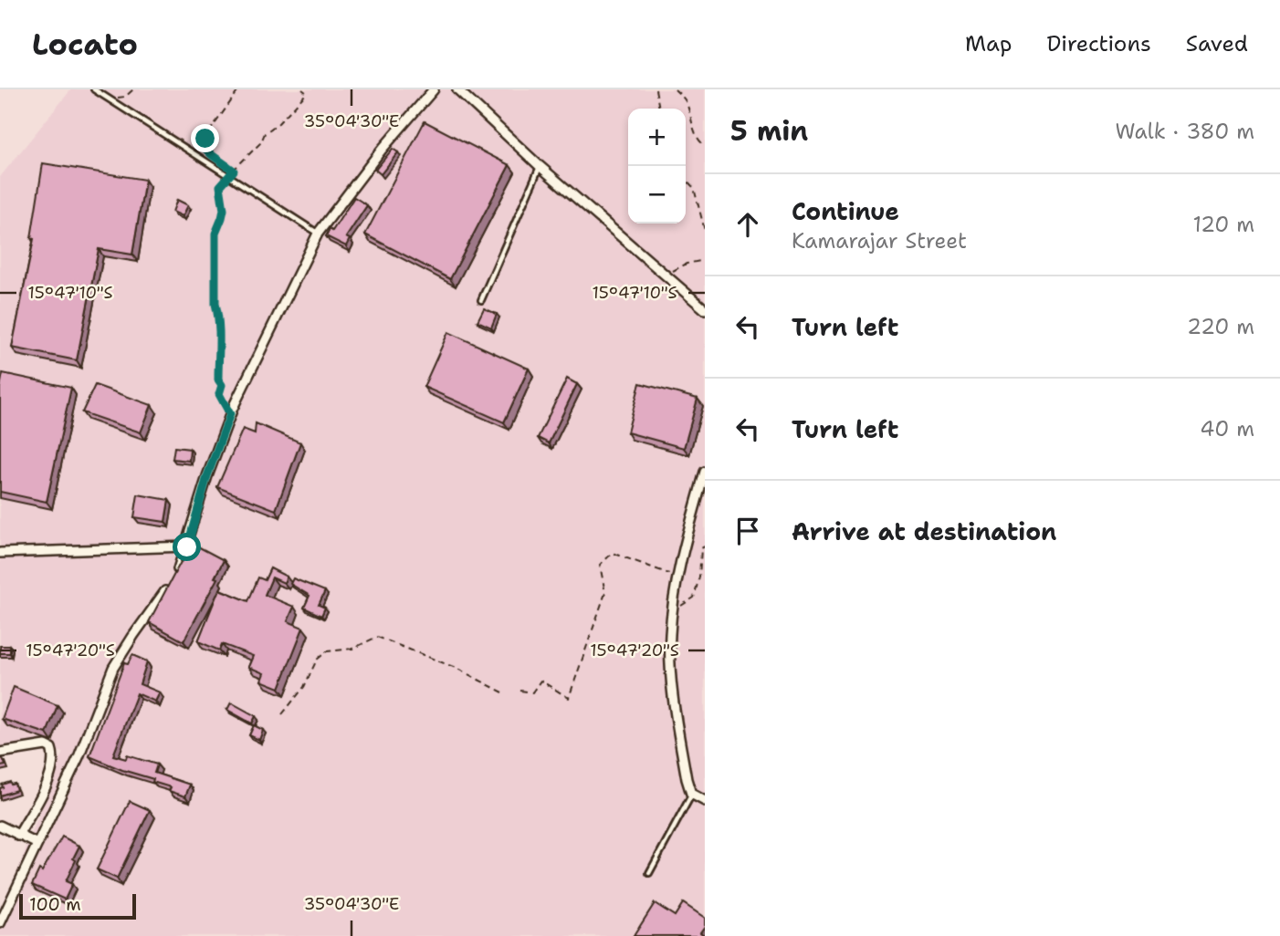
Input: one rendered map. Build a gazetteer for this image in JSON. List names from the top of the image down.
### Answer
{
  "scale_bar": "100 m",
  "page": {
    "header": "Locato",
    "nav": ["Map", "Directions", "Saved"],
    "heading": ["5 min", "Walk · 380 m"],
    "map_buttons": ["+", "−"],
    "list": [
      ["Continue", "Kamarajar Street", "120 m"],
      ["Turn left", "220 m"],
      ["Turn left", "40 m"],
      "Arrive at destination"
    ],
    "scale": "100 m"
  },
  "coordinates": ["35°04'30\"E", "15°47'10\"S", "15°47'20\"S"]
}
